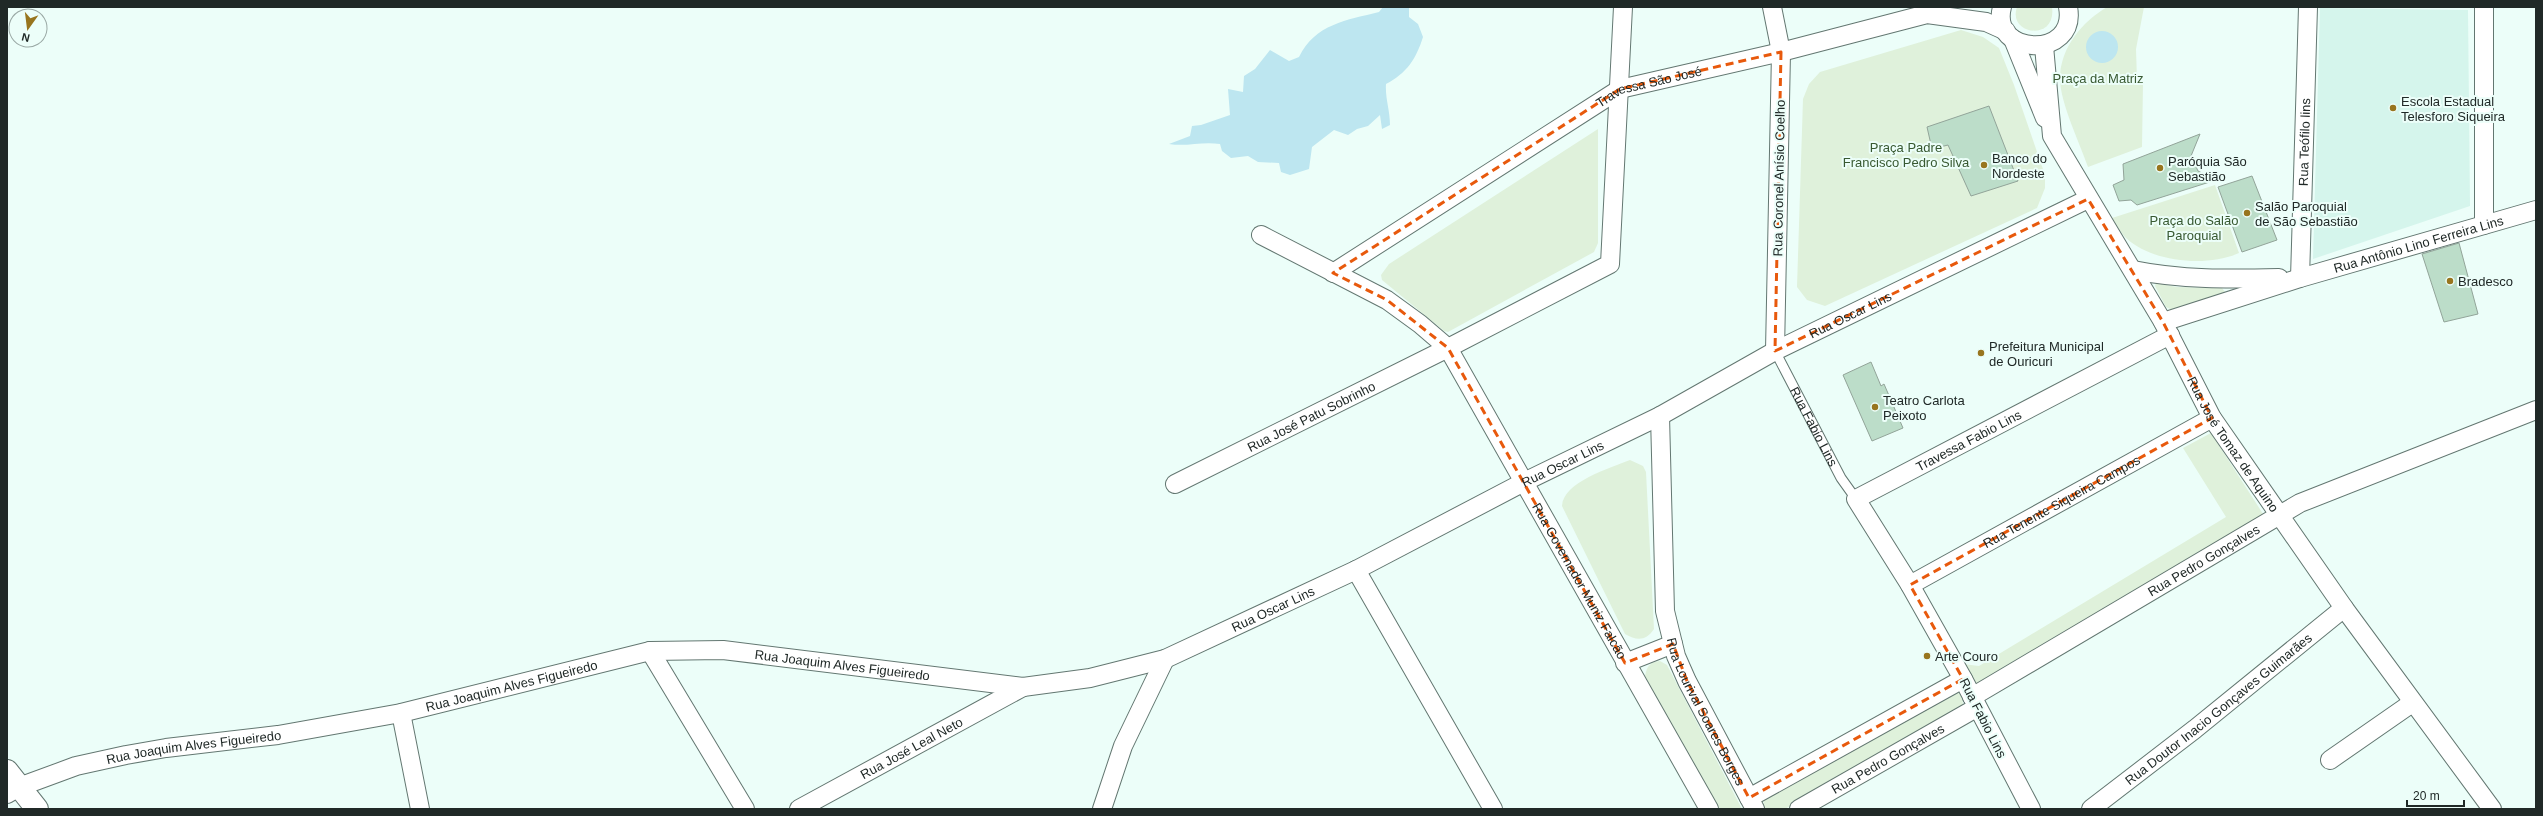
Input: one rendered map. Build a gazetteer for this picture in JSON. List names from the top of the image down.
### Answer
{
  "streets": {
    "street": [
      "Travessa São José",
      "Rua Teófilo lins",
      "Rua Coronel Anísio Coelho",
      "Rua Antônio Lino Ferreira Lins",
      "Rua Oscar Lins",
      "Rua José Patu Sobrinho",
      "Rua Fabio Lins",
      "Travessa Fabio Lins",
      "Rua José Tomaz de Aquino",
      "Rua Tenente Siqueira Campos",
      "Rua Pedro Gonçalves",
      "Rua Governador Muniz Falcão",
      "Rua Joaquim Alves Figueiredo",
      "Rua Doutor Inacio Gonçaves Guimarães",
      "Rua Lourival Soares Borges",
      "Rua José Leal Neto"
    ]
  },
  "crossings": [
    ["Travessa São José", "Rua Coronel Anísio Coelho"],
    ["Travessa São José", "Rua José Patu Sobrinho"],
    ["Travessa São José", "Rua Governador Muniz Falcão"],
    ["Rua Teófilo lins", "Rua Antônio Lino Ferreira Lins"],
    ["Rua Coronel Anísio Coelho", "Rua Oscar Lins"],
    ["Rua Coronel Anísio Coelho", "Rua Fabio Lins"],
    ["Rua Antônio Lino Ferreira Lins", "Travessa Fabio Lins"],
    ["Rua Antônio Lino Ferreira Lins", "Rua José Tomaz de Aquino"],
    ["Rua Oscar Lins", "Rua Fabio Lins"],
    ["Rua Oscar Lins", "Rua José Tomaz de Aquino"],
    ["Rua Oscar Lins", "Rua Governador Muniz Falcão"],
    ["Rua Oscar Lins", "Rua Joaquim Alves Figueiredo"],
    ["Rua Oscar Lins", "Rua Lourival Soares Borges"],
    ["Rua Oscar Lins", "Rua José Leal Neto"],
    ["Rua José Patu Sobrinho", "Rua Governador Muniz Falcão"],
    ["Rua Fabio Lins", "Travessa Fabio Lins"],
    ["Rua Fabio Lins", "Rua Tenente Siqueira Campos"],
    ["Rua Fabio Lins", "Rua Pedro Gonçalves"],
    ["Travessa Fabio Lins", "Rua José Tomaz de Aquino"],
    ["Rua José Tomaz de Aquino", "Rua Tenente Siqueira Campos"],
    ["Rua José Tomaz de Aquino", "Rua Pedro Gonçalves"],
    ["Rua José Tomaz de Aquino", "Rua Doutor Inacio Gonçaves Guimarães"],
    ["Rua Joaquim Alves Figueiredo", "Rua José Leal Neto"]
  ],
  "parks": ["Praça da Matriz", "Praça Padre Francisco Pedro Silva", "Praça do Salão Paroquial"],
  "places": [
    "Escola Estadual Telesforo Siqueira",
    "Banco do Nordeste",
    "Paróquia São Sebastião",
    "Salão Paroquial de São Sebastião",
    "Bradesco",
    "Prefeitura Municipal de Ouricuri",
    "Teatro Carlota Peixoto",
    "Arte Couro"
  ],
  "scale_bar": "20 m",
  "north": "bottom"
}
